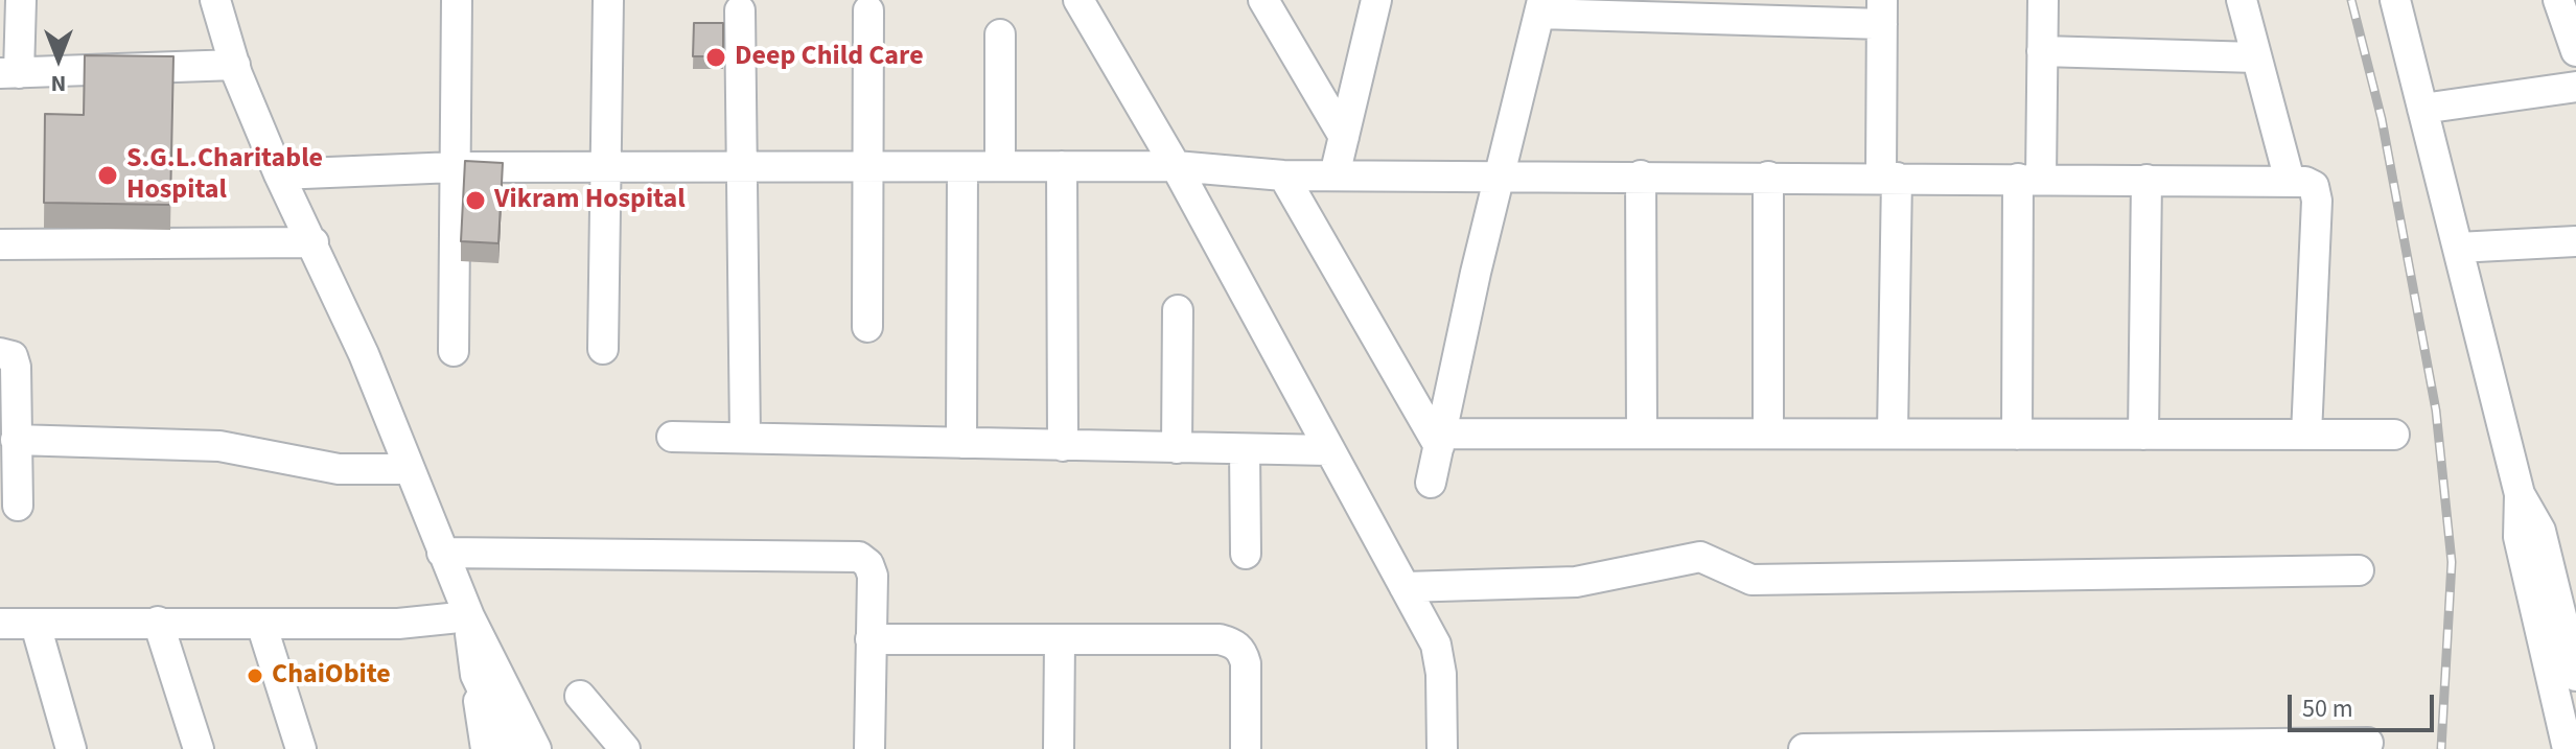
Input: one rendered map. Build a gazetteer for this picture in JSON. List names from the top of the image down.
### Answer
{
  "places": [
    "Deep Child Care",
    "S.G.L.Charitable Hospital",
    "Vikram Hospital",
    "ChaiObite"
  ],
  "scale_bar": "50 m",
  "north": "bottom"
}
